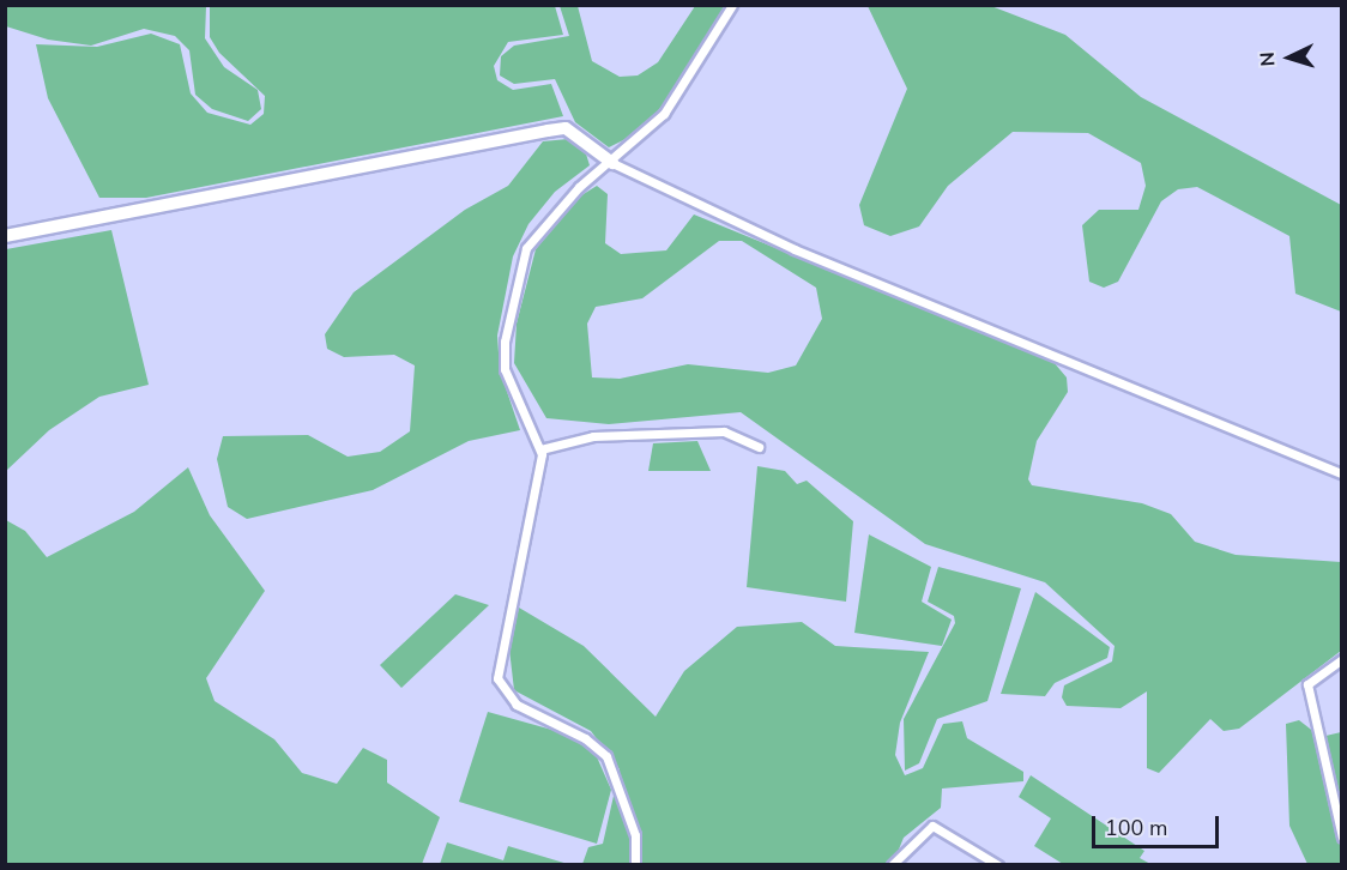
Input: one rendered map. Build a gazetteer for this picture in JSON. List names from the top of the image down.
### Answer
{
  "scale_bar": "100 m",
  "north": "left"
}
